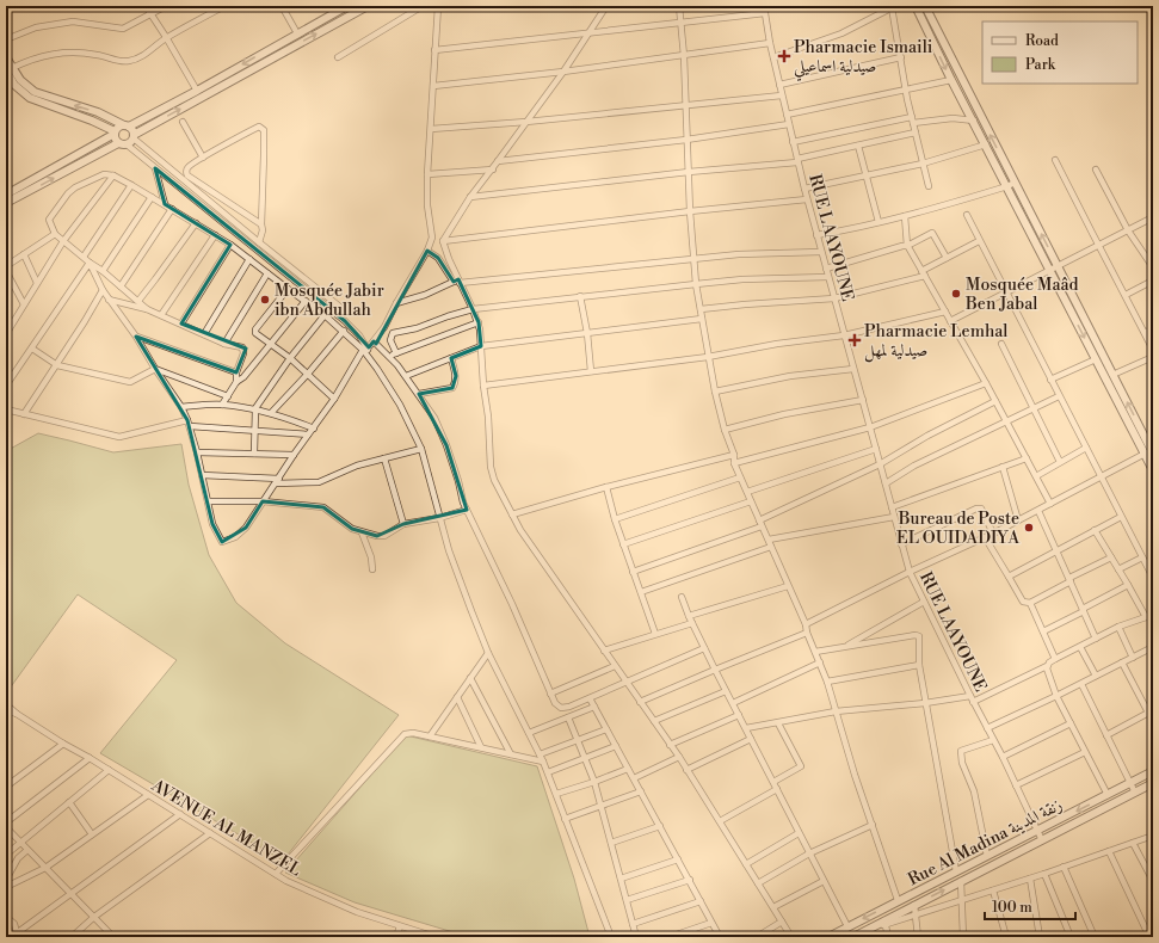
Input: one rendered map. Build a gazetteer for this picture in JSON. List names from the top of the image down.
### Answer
{
  "streets": {
    "main road": ["Rue Al Madina زنقة المدينة"],
    "street": ["RUE LAAYOUNE", "AVENUE AL MANZEL"]
  },
  "crossings": [
    ["RUE LAAYOUNE", "Rue Al Madina زنقة المدينة"]
  ],
  "places": {
    "health": ["Pharmacie Ismaili صيدلية اسماعيلي", "Pharmacie Lemhal صيدلية لمهل"],
    "other": ["Mosquée Maâd Ben Jabal", "Mosquée Jabir ibn Abdullah", "Bureau de Poste EL OUIDADIYA"]
  },
  "legend": ["Road", "Park"],
  "scale_bar": "100 m"
}
